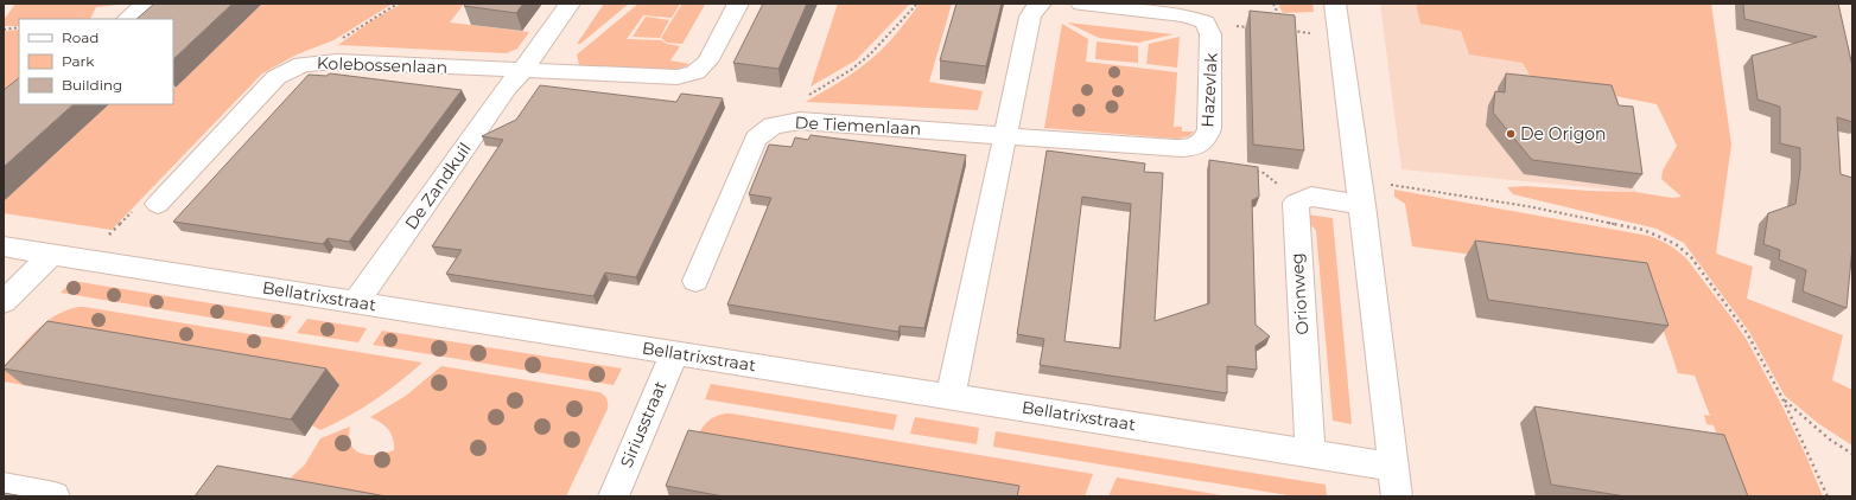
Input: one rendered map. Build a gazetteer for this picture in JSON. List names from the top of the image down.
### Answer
{
  "streets": {
    "street": [
      "Kolebossenlaan",
      "Hazevlak",
      "De Tiemenlaan",
      "De Zandkuil",
      "Orionweg",
      "Bellatrixstraat",
      "Siriusstraat"
    ]
  },
  "crossings": [
    ["Kolebossenlaan", "De Zandkuil"],
    ["Hazevlak", "De Tiemenlaan"],
    ["De Zandkuil", "Bellatrixstraat"],
    ["Orionweg", "Bellatrixstraat"],
    ["Bellatrixstraat", "Siriusstraat"]
  ],
  "places": ["De Origon"],
  "legend": ["Road", "Park", "Building"]
}
